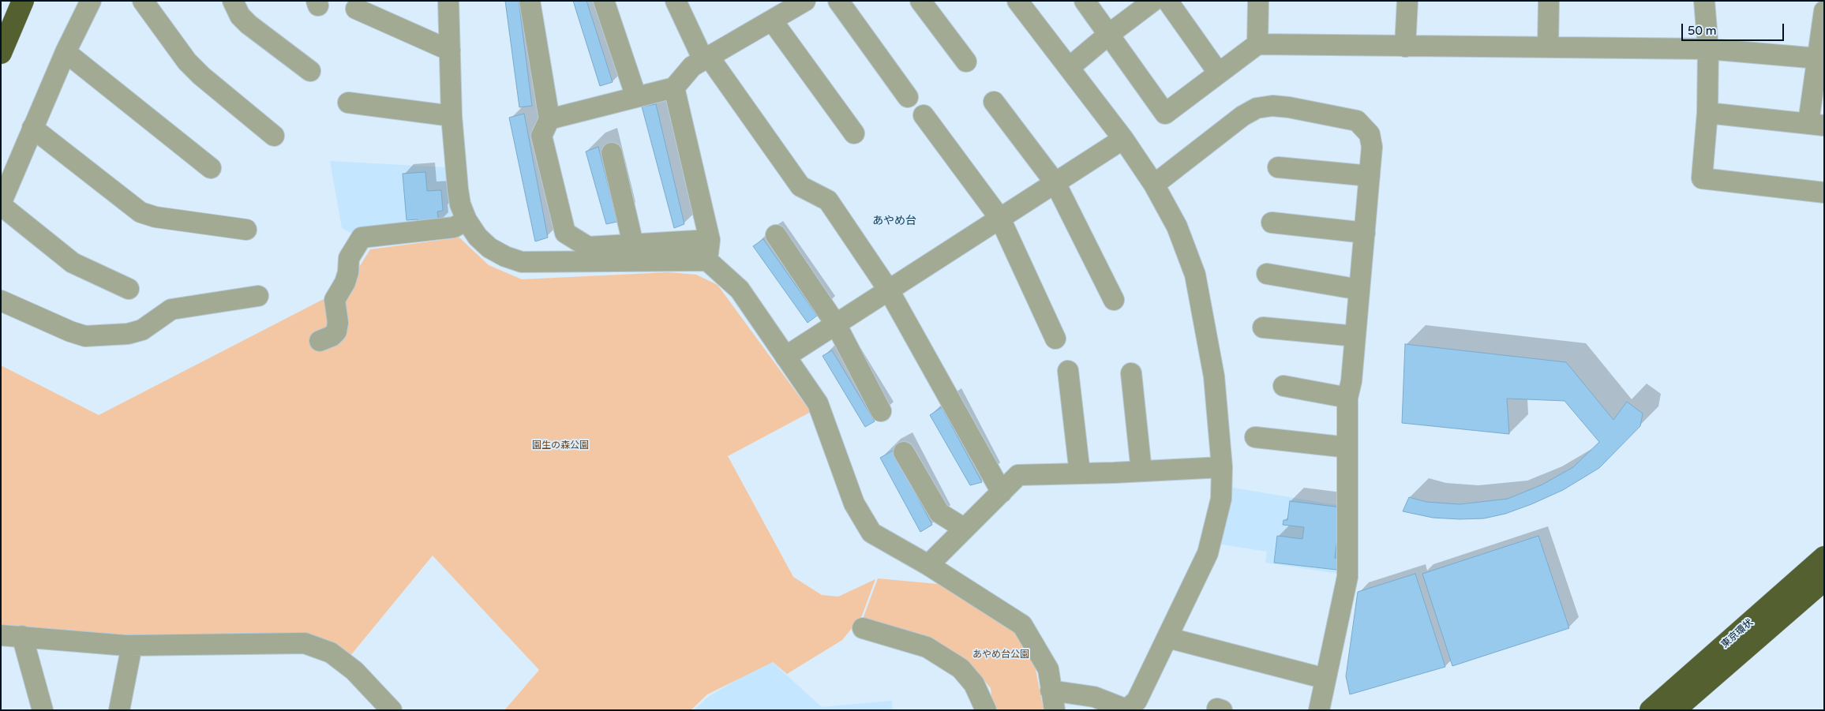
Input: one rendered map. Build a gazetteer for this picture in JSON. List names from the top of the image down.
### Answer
{
  "streets": {
    "highway": ["東京環状"]
  },
  "districts": ["あやめ台"],
  "parks": ["園生の森公園", "あやめ台公園"],
  "scale_bar": "50 m"
}
